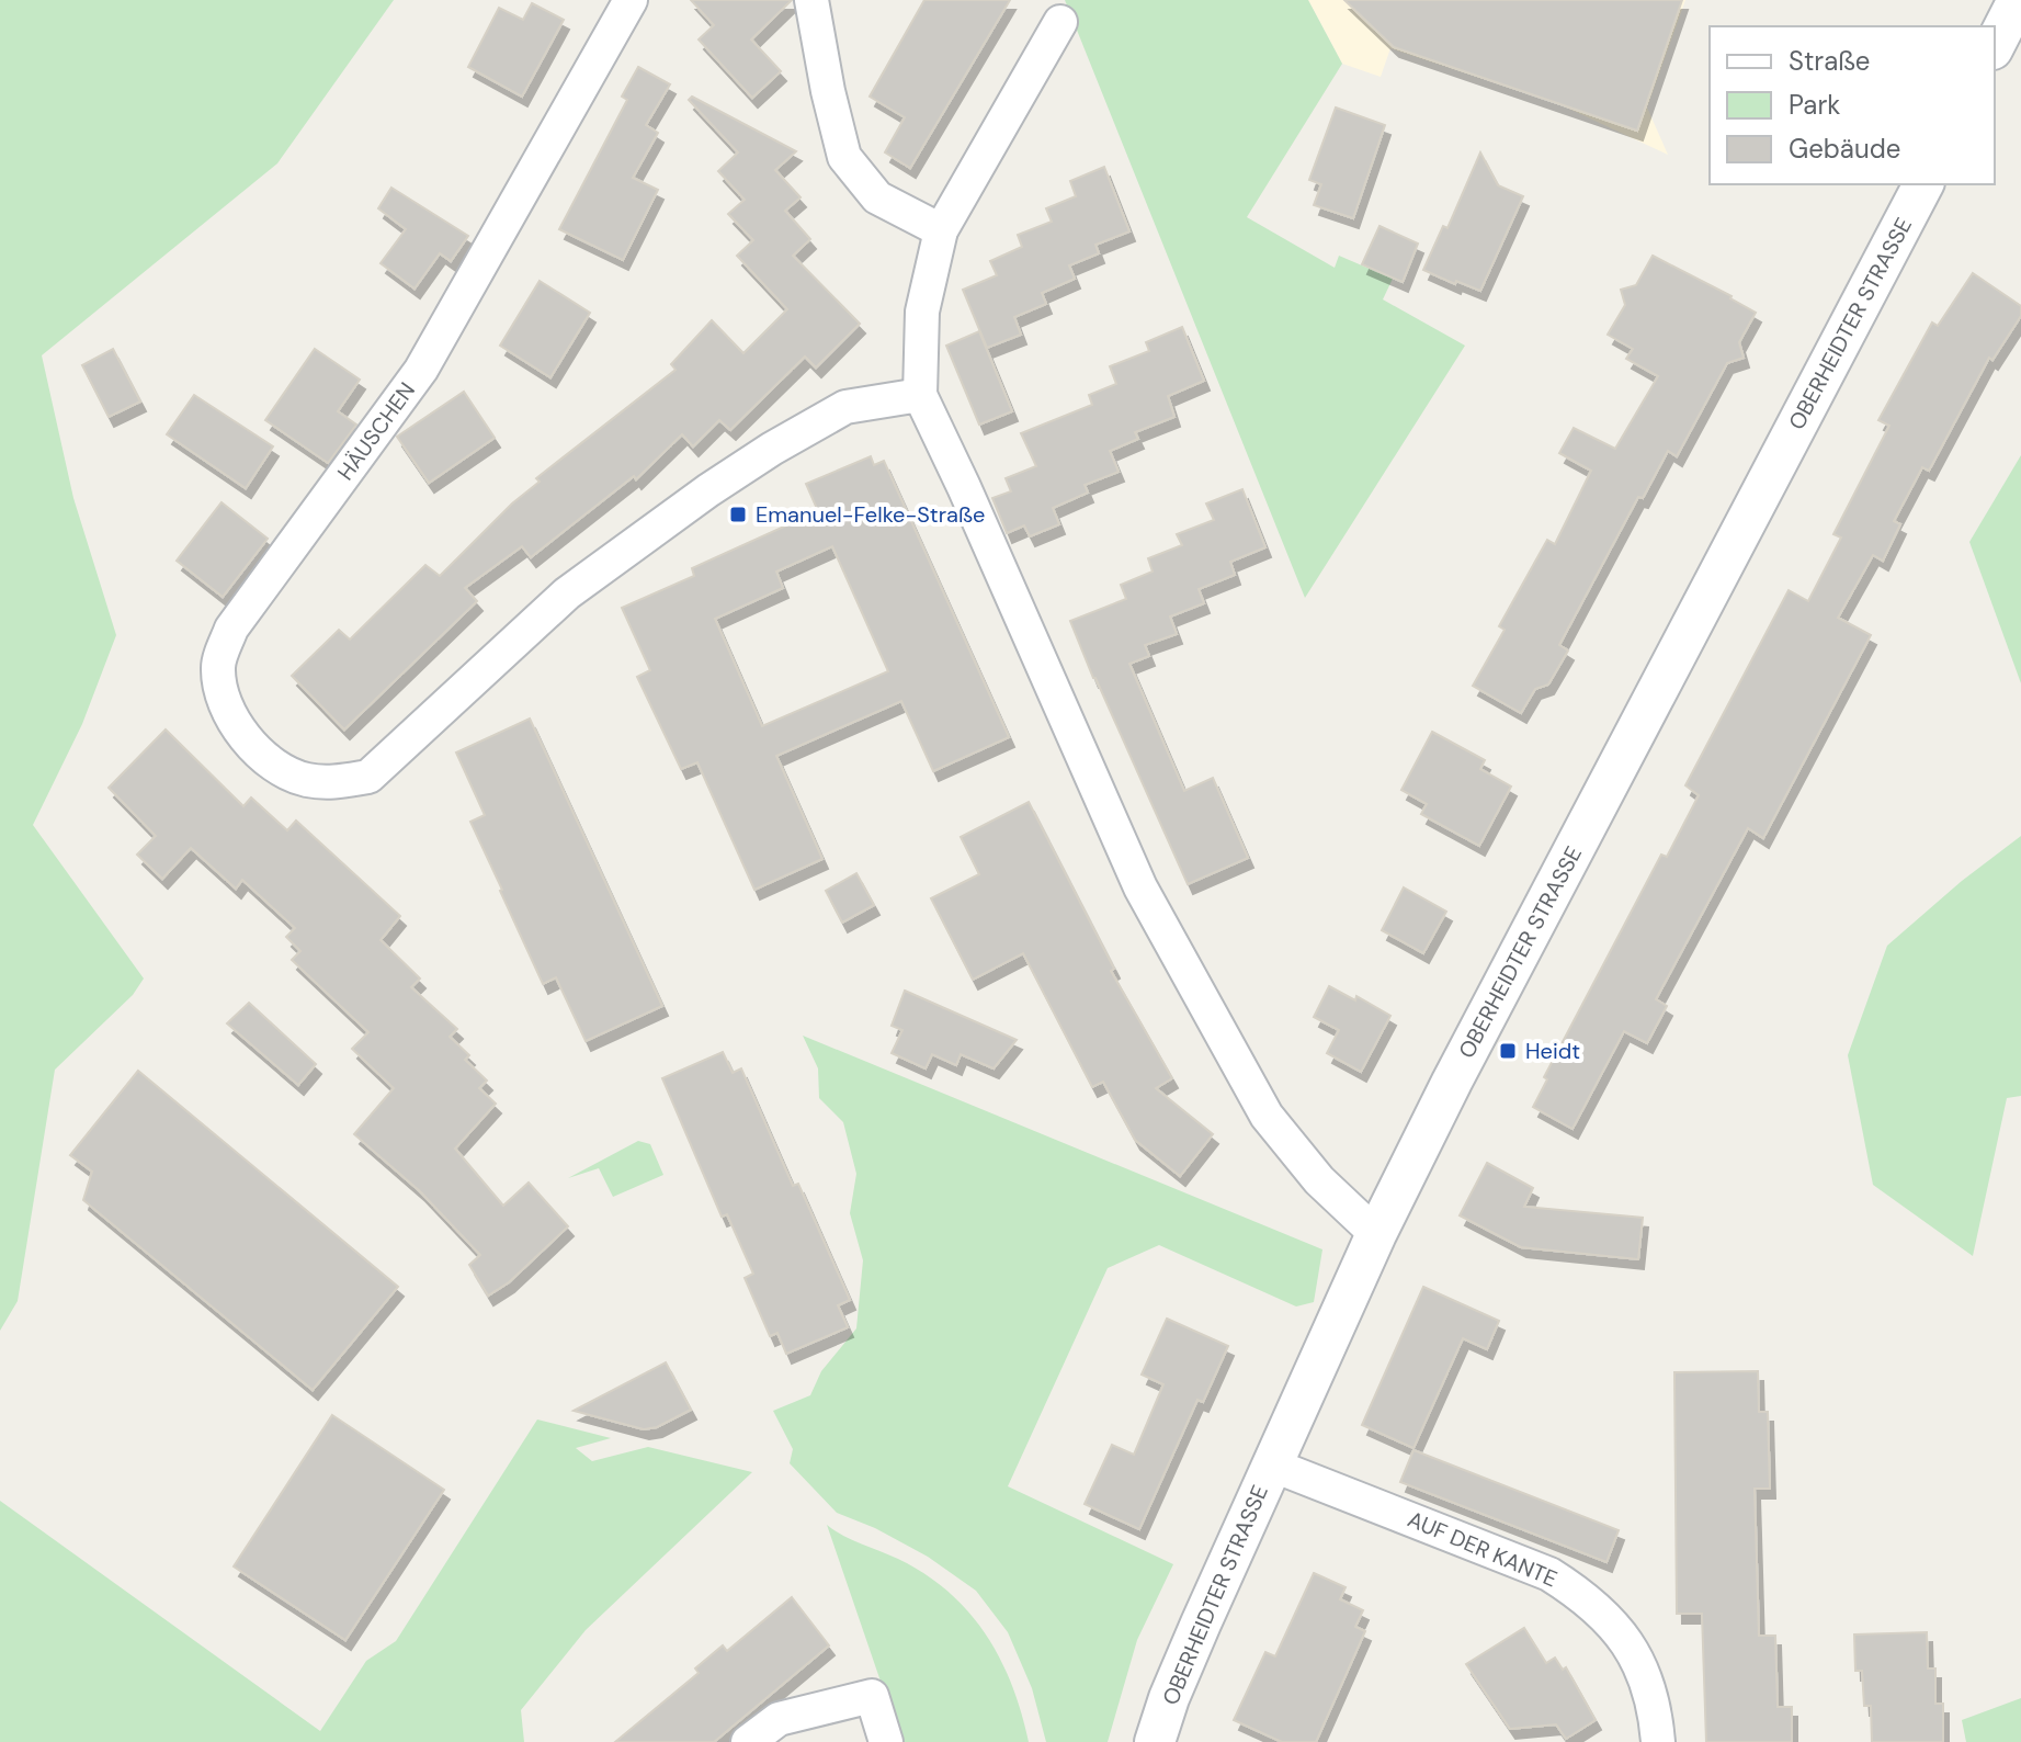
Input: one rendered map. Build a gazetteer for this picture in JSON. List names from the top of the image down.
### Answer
{
  "streets": {
    "street": ["OBERHEIDTER STRASSE", "HÄUSCHEN", "AUF DER KANTE"]
  },
  "crossings": [
    ["OBERHEIDTER STRASSE", "AUF DER KANTE"]
  ],
  "places": {
    "transit": ["Emanuel-Felke-Straße", "Heidt"]
  },
  "legend": ["Straße", "Park", "Gebäude"]
}
